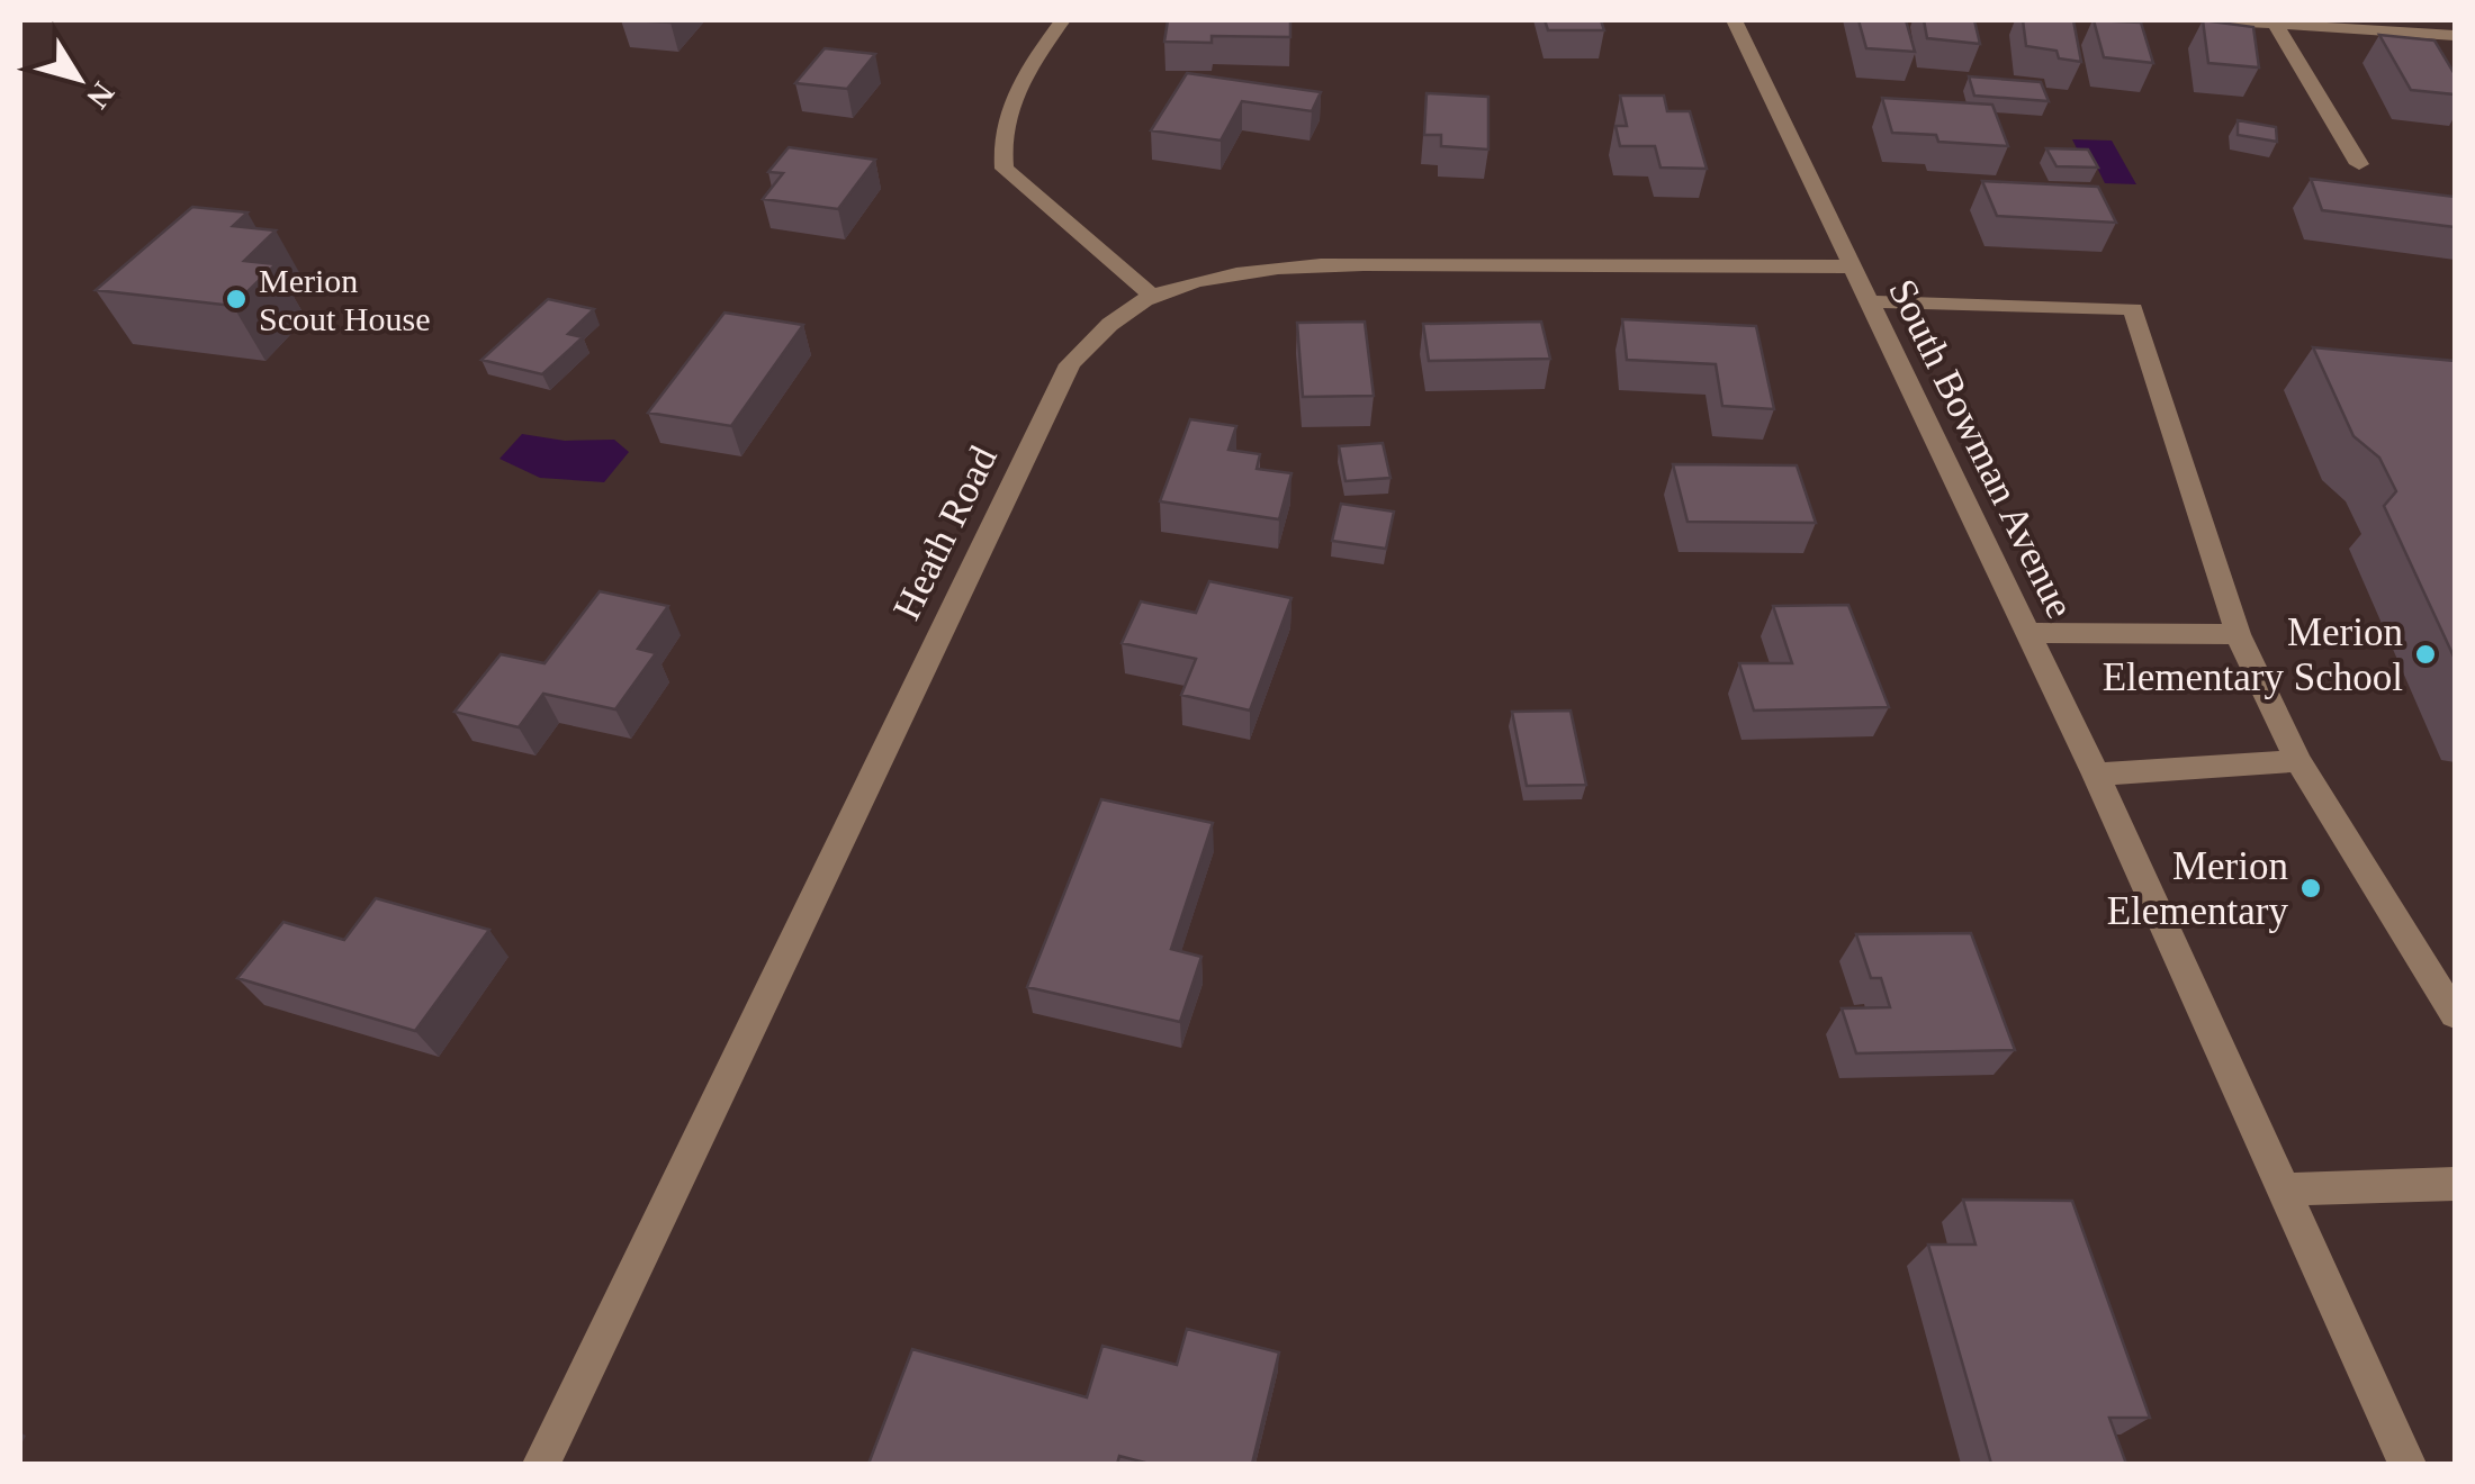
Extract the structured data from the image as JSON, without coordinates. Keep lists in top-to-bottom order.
{
  "streets": {
    "street": ["South Bowman Avenue", "Heath Road"]
  },
  "crossings": [
    ["South Bowman Avenue", "Heath Road"]
  ],
  "places": ["Merion Scout House", "Merion Elementary School", "Merion Elementary"],
  "north": "bottom right"
}
